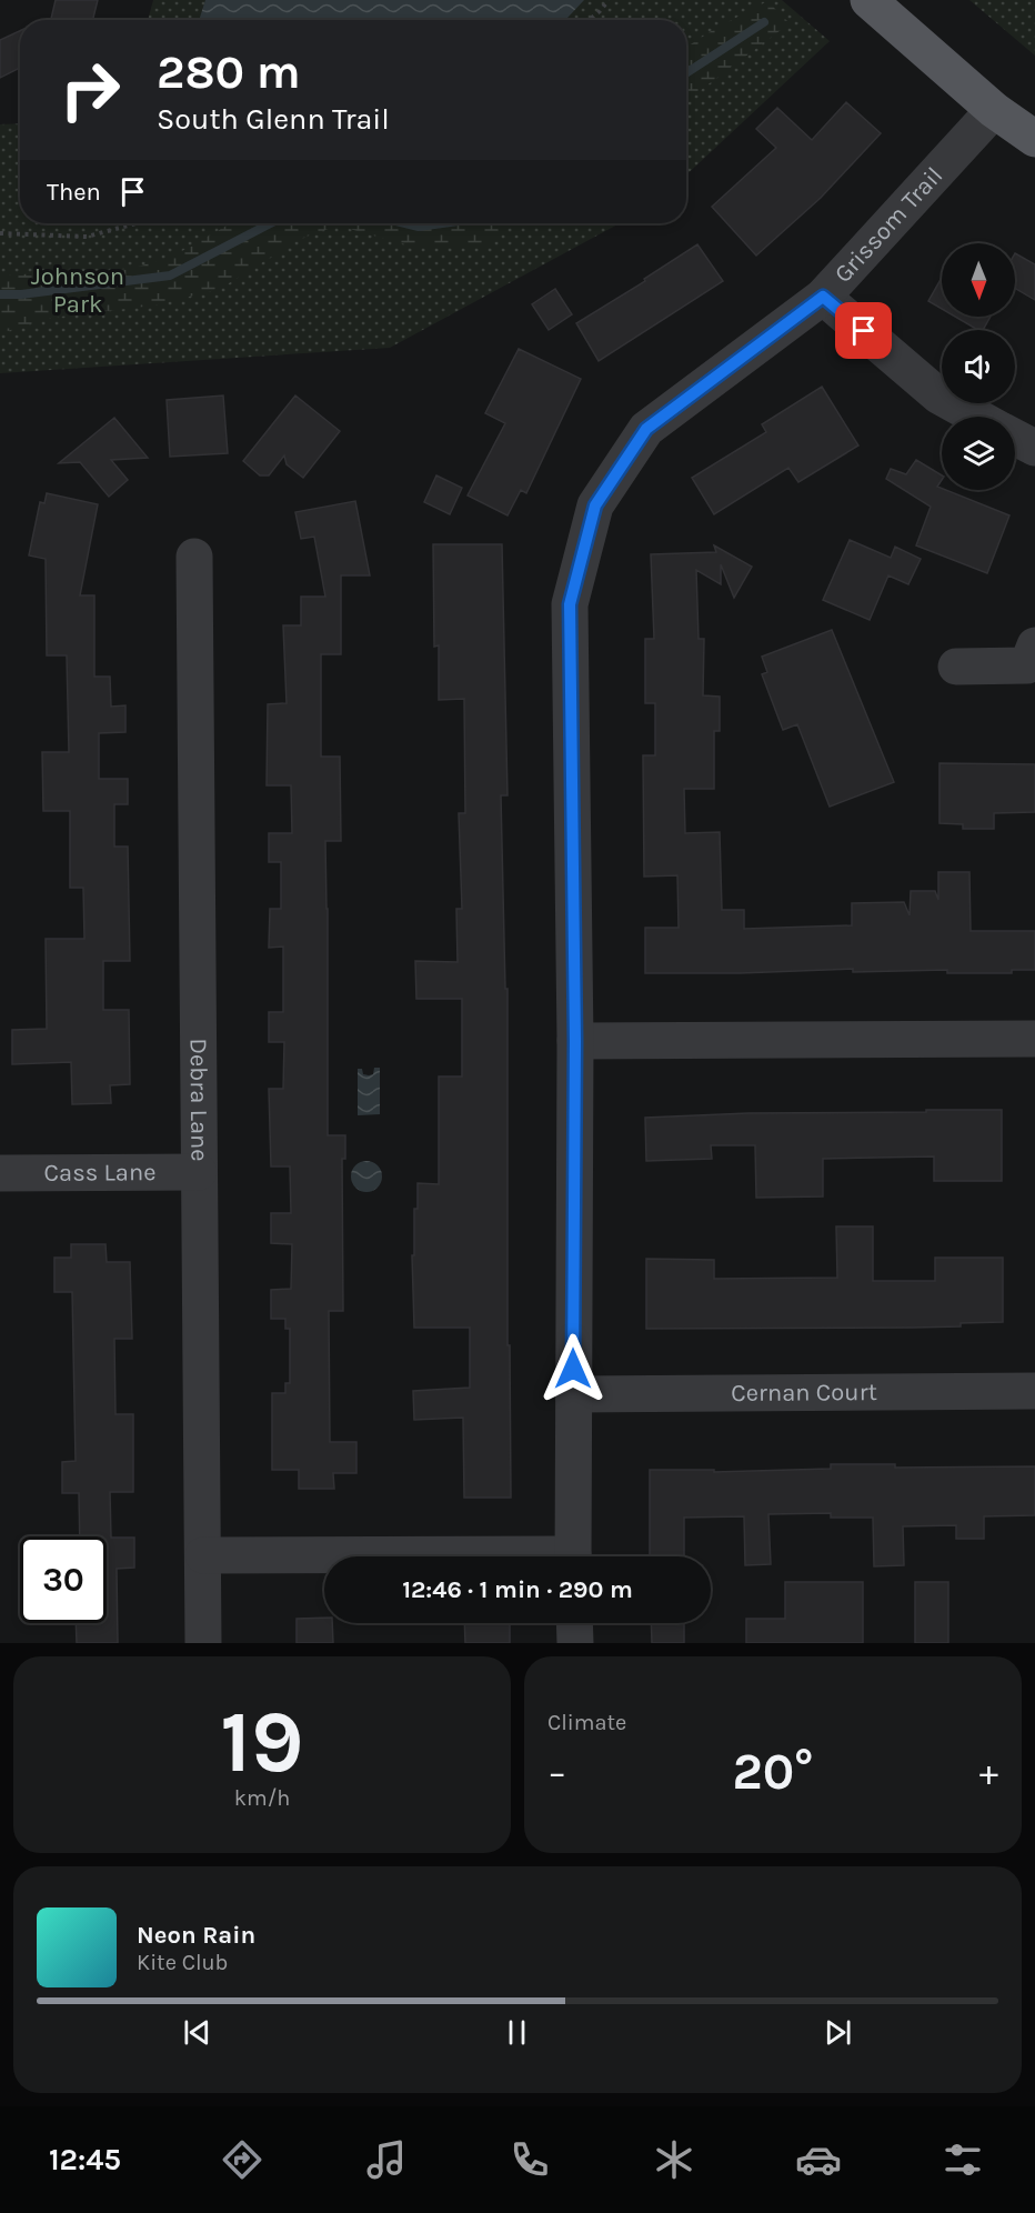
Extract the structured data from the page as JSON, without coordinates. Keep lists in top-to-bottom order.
{
  "streets": {
    "street": [
      "Grissom Trail",
      "Debra Lane",
      "Cass Lane",
      "Cernan Court"
    ]
  },
  "crossings": [
    ["Grissom Trail", "Cernan Court"],
    ["Debra Lane", "Cass Lane"]
  ],
  "parks": ["Johnson Park"],
  "north": "bottom",
  "page": {
    "turn": ["280 m", "South Glenn Trail"],
    "then": "Then",
    "limit": "30",
    "trip": "12:46 · 1 min · 290 m",
    "tile": [
      ["19", "km/h"],
      "Climate"
    ],
    "heat": ["−", "20°", "+"],
    "song": ["Neon Rain", "Kite Club"],
    "tabs": "12:45"
  }
}
